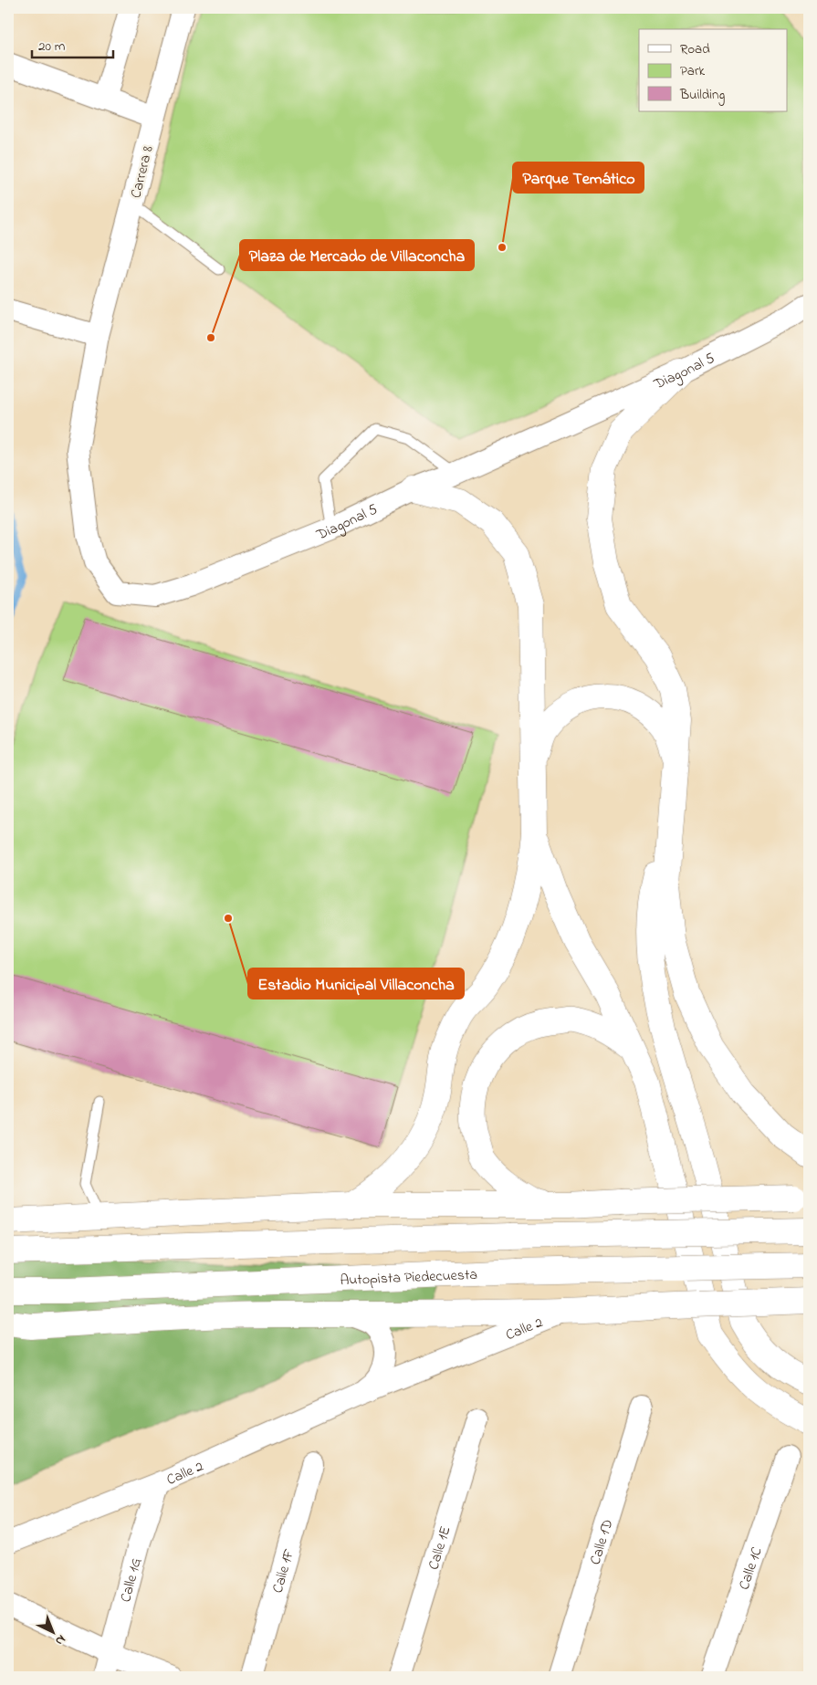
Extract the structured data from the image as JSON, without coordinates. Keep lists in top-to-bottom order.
{
  "streets": {
    "highway": ["Autopista Piedecuesta"],
    "street": [
      "Carrera 8",
      "Diagonal 5",
      "Calle 2",
      "Calle 1D",
      "Calle 1E",
      "Calle 1C",
      "Calle 1F",
      "Calle 1G"
    ]
  },
  "crossings": [
    ["Carrera 8", "Diagonal 5"],
    ["Calle 2", "Calle 1G"]
  ],
  "places": ["Parque Temático", "Plaza de Mercado de Villaconcha", "Estadio Municipal Villaconcha"],
  "legend": ["Road", "Park", "Building"],
  "scale_bar": "20 m",
  "north": "bottom right"
}
